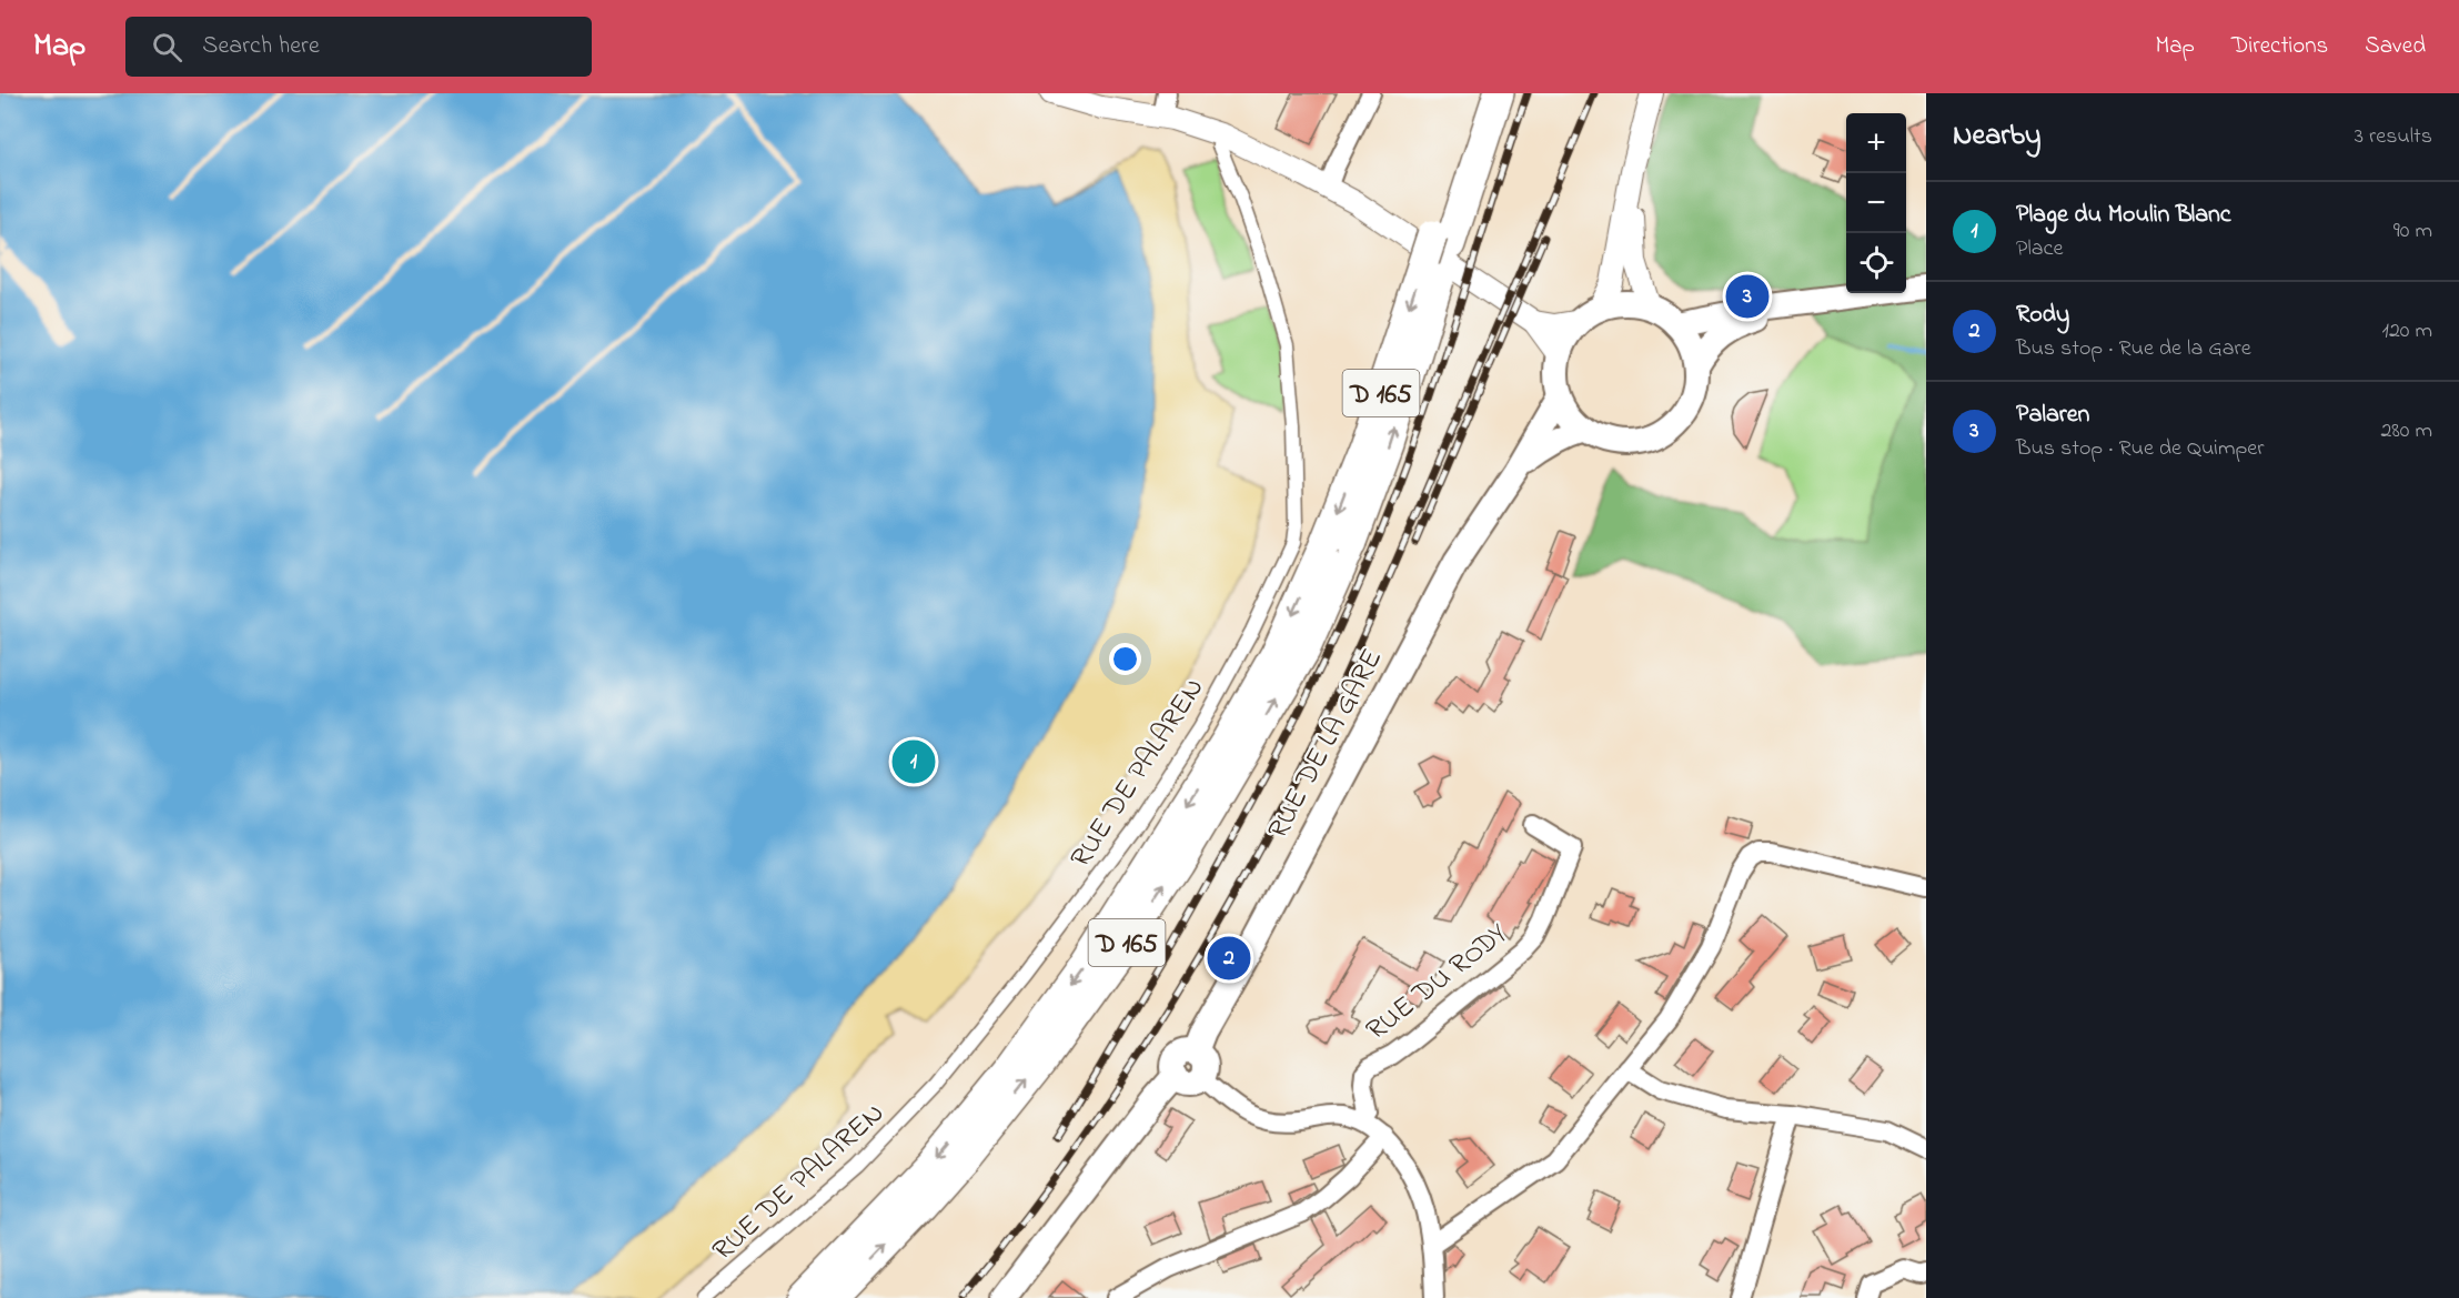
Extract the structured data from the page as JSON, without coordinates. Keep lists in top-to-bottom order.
{
  "streets": {
    "highway": ["D 165"],
    "main road": ["RUE DE LA GARE"],
    "street": ["RUE DE PALAREN", "RUE DU RODY"]
  },
  "page": {
    "header": "Map",
    "search": "Search here",
    "nav": ["Map", "Directions", "Saved"],
    "heading": ["Nearby", "3 results"],
    "map_buttons": ["+", "−"],
    "list": [
      {
        "mark": "1",
        "name": "Plage du Moulin Blanc",
        "note": "Place",
        "value": "90 m"
      },
      {
        "mark": "2",
        "name": "Rody",
        "note": "Bus stop · Rue de la Gare",
        "value": "120 m"
      },
      {
        "mark": "3",
        "name": "Palaren",
        "note": "Bus stop · Rue de Quimper",
        "value": "280 m"
      }
    ],
    "pins": ["3", "1", "2"]
  }
}
